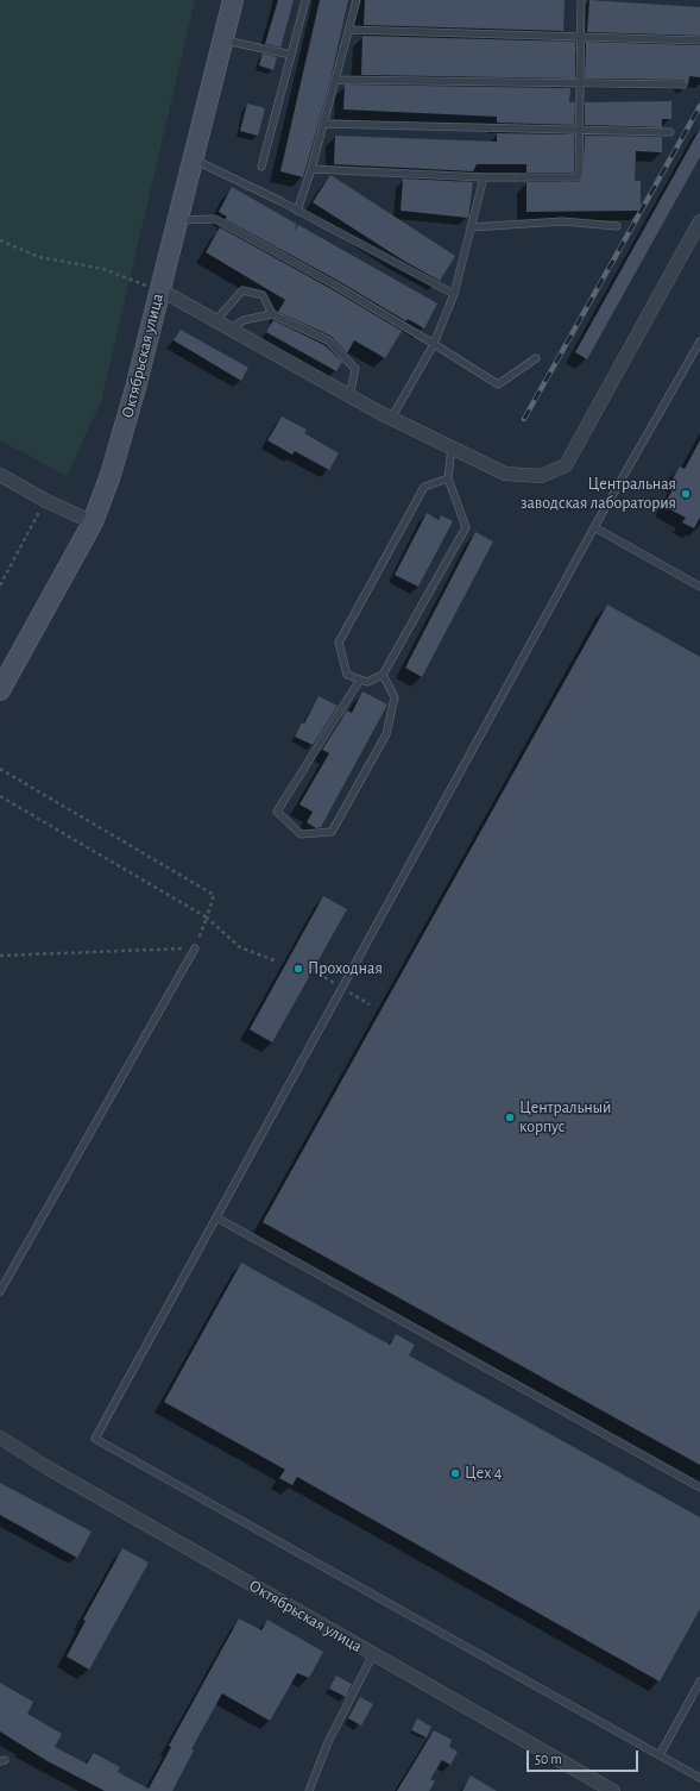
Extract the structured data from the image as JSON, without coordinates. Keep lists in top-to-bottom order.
{
  "streets": {
    "main road": ["Октябрьская улица"]
  },
  "places": [
    "Центральная заводская лаборатория",
    "Проходная",
    "Центральный корпус",
    "Цех 4"
  ],
  "scale_bar": "50 m"
}
